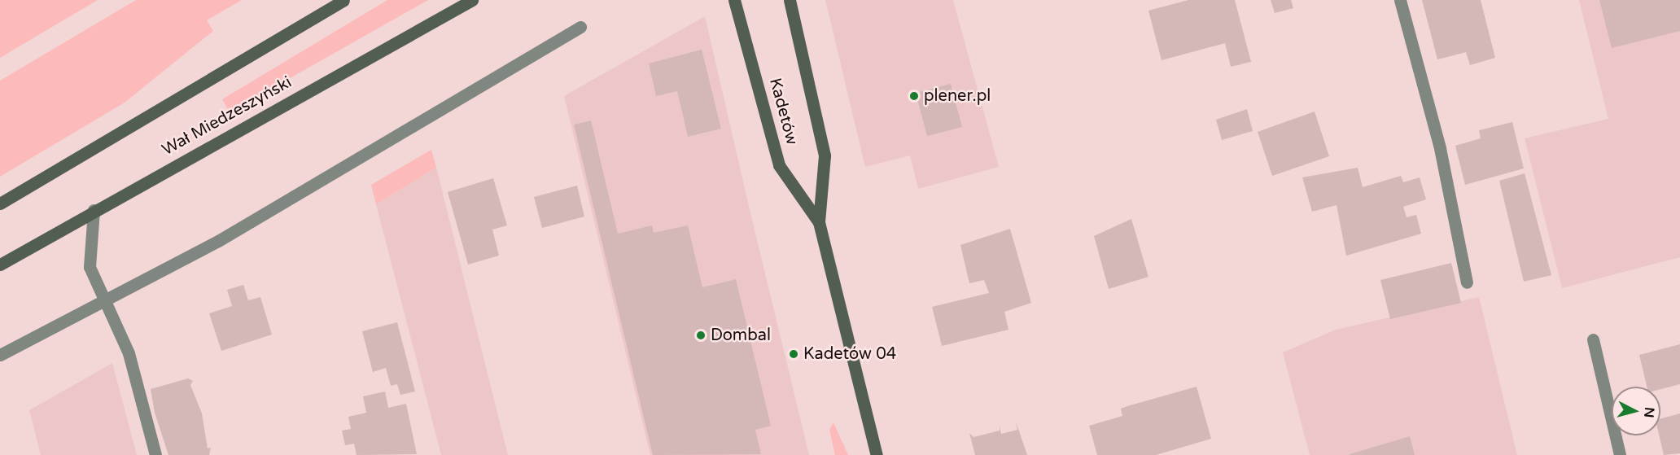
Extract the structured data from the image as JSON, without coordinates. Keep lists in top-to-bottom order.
{
  "streets": {
    "main road": ["Kadetów", "Wał Miedzeszyński"]
  },
  "places": ["plener.pl", "Dombal", "Kadetów 04"],
  "north": "right"
}
